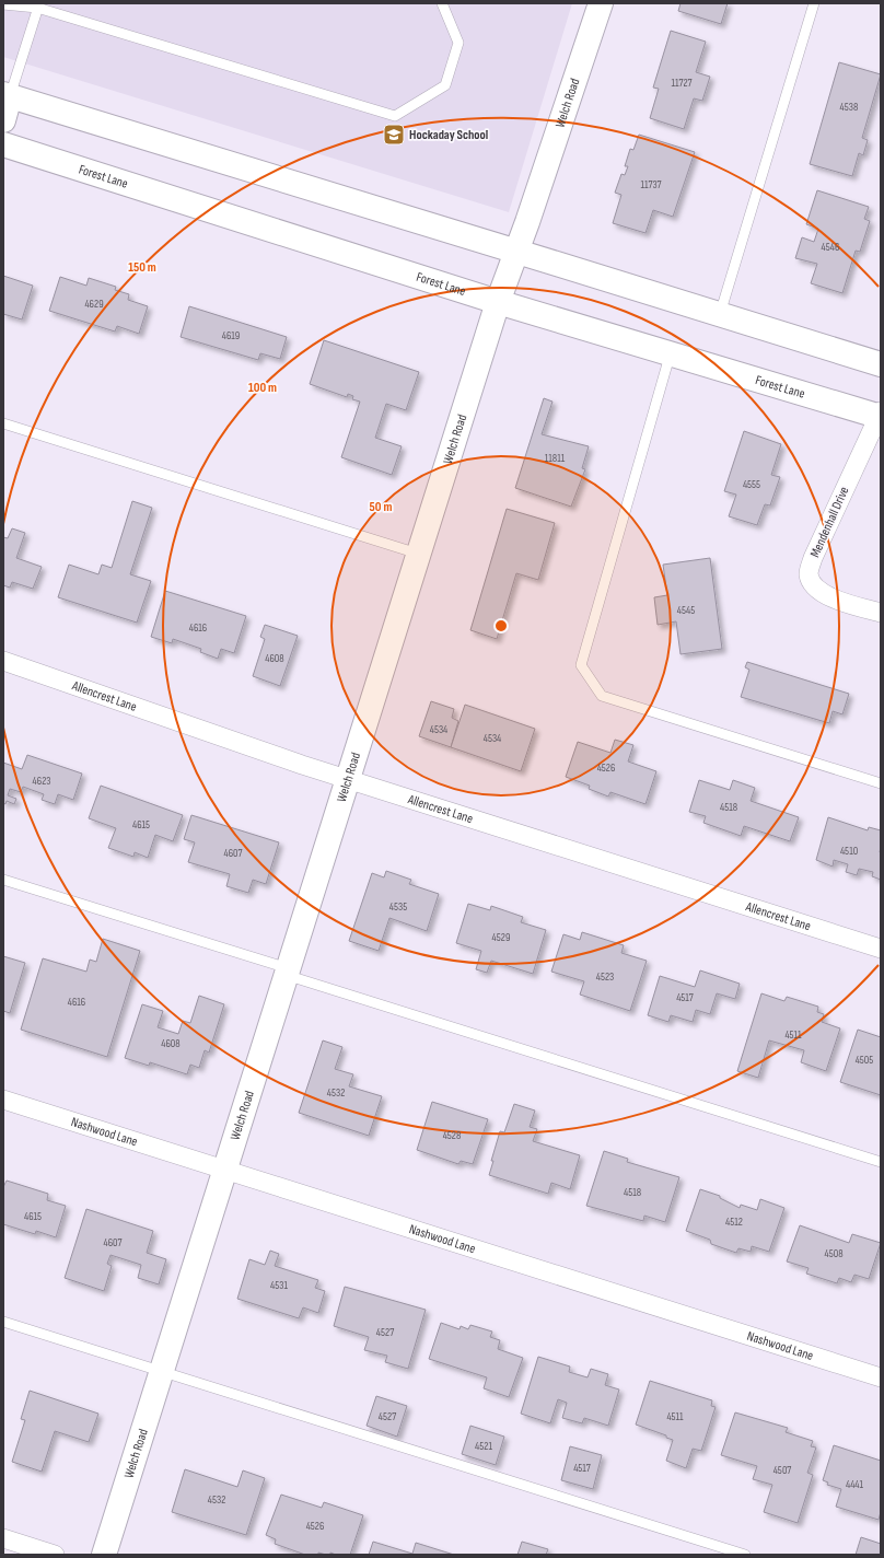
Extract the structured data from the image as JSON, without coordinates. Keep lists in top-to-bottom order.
{
  "streets": {
    "main road": ["Welch Road", "Forest Lane"],
    "street": ["Mendenhall Drive", "Allencrest Lane", "Nashwood Lane"]
  },
  "crossings": [
    ["Welch Road", "Forest Lane"],
    ["Welch Road", "Allencrest Lane"],
    ["Welch Road", "Nashwood Lane"],
    ["Forest Lane", "Mendenhall Drive"]
  ],
  "places": {
    "school or university": ["Hockaday School"]
  },
  "house_numbers": [
    "11727",
    "4538",
    "11737",
    "4546",
    "4629",
    "4619",
    "11811",
    "4555",
    "4545",
    "4616",
    "4608",
    "4534",
    "4534",
    "4526",
    "4623",
    "4518",
    "4615",
    "4510",
    "4607",
    "4535",
    "4529",
    "4523",
    "4517",
    "4616",
    "4511",
    "4608",
    "4505",
    "4532",
    "4528",
    "4518",
    "4615",
    "4512",
    "4607",
    "4508",
    "4531",
    "4527",
    "4527",
    "4511",
    "4521",
    "4517",
    "4507",
    "4441",
    "4532",
    "4526"
  ],
  "rings": ["150 m", "100 m", "50 m"]
}
